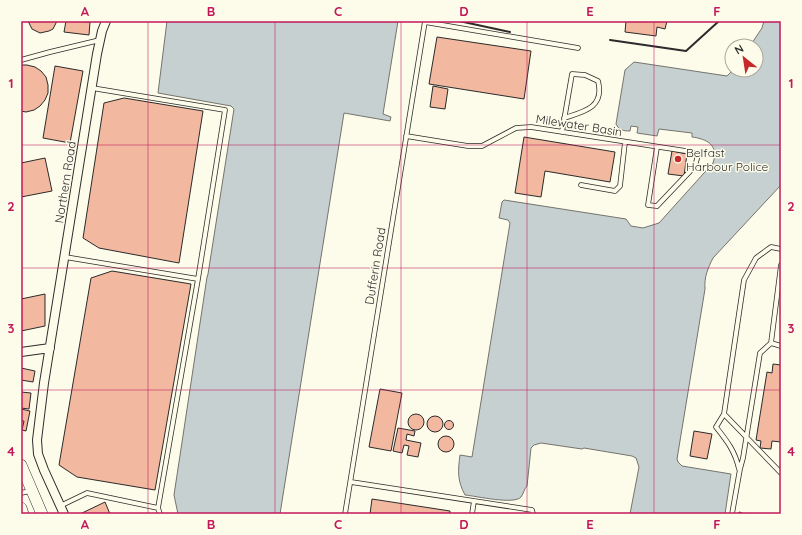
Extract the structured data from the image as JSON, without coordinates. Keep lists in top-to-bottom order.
{
  "streets": {
    "street": ["Northern Road"],
    "lane": ["Milewater Basin", "Dufferin Road"]
  },
  "crossings": [
    ["Milewater Basin", "Dufferin Road"]
  ],
  "places": ["Belfast Harbour Police"],
  "north": "top left",
  "grid": {
    "columns": [
      "A",
      "B",
      "C",
      "D",
      "E",
      "F"
    ],
    "rows": [
      "1",
      "2",
      "3",
      "4"
    ]
  }
}
